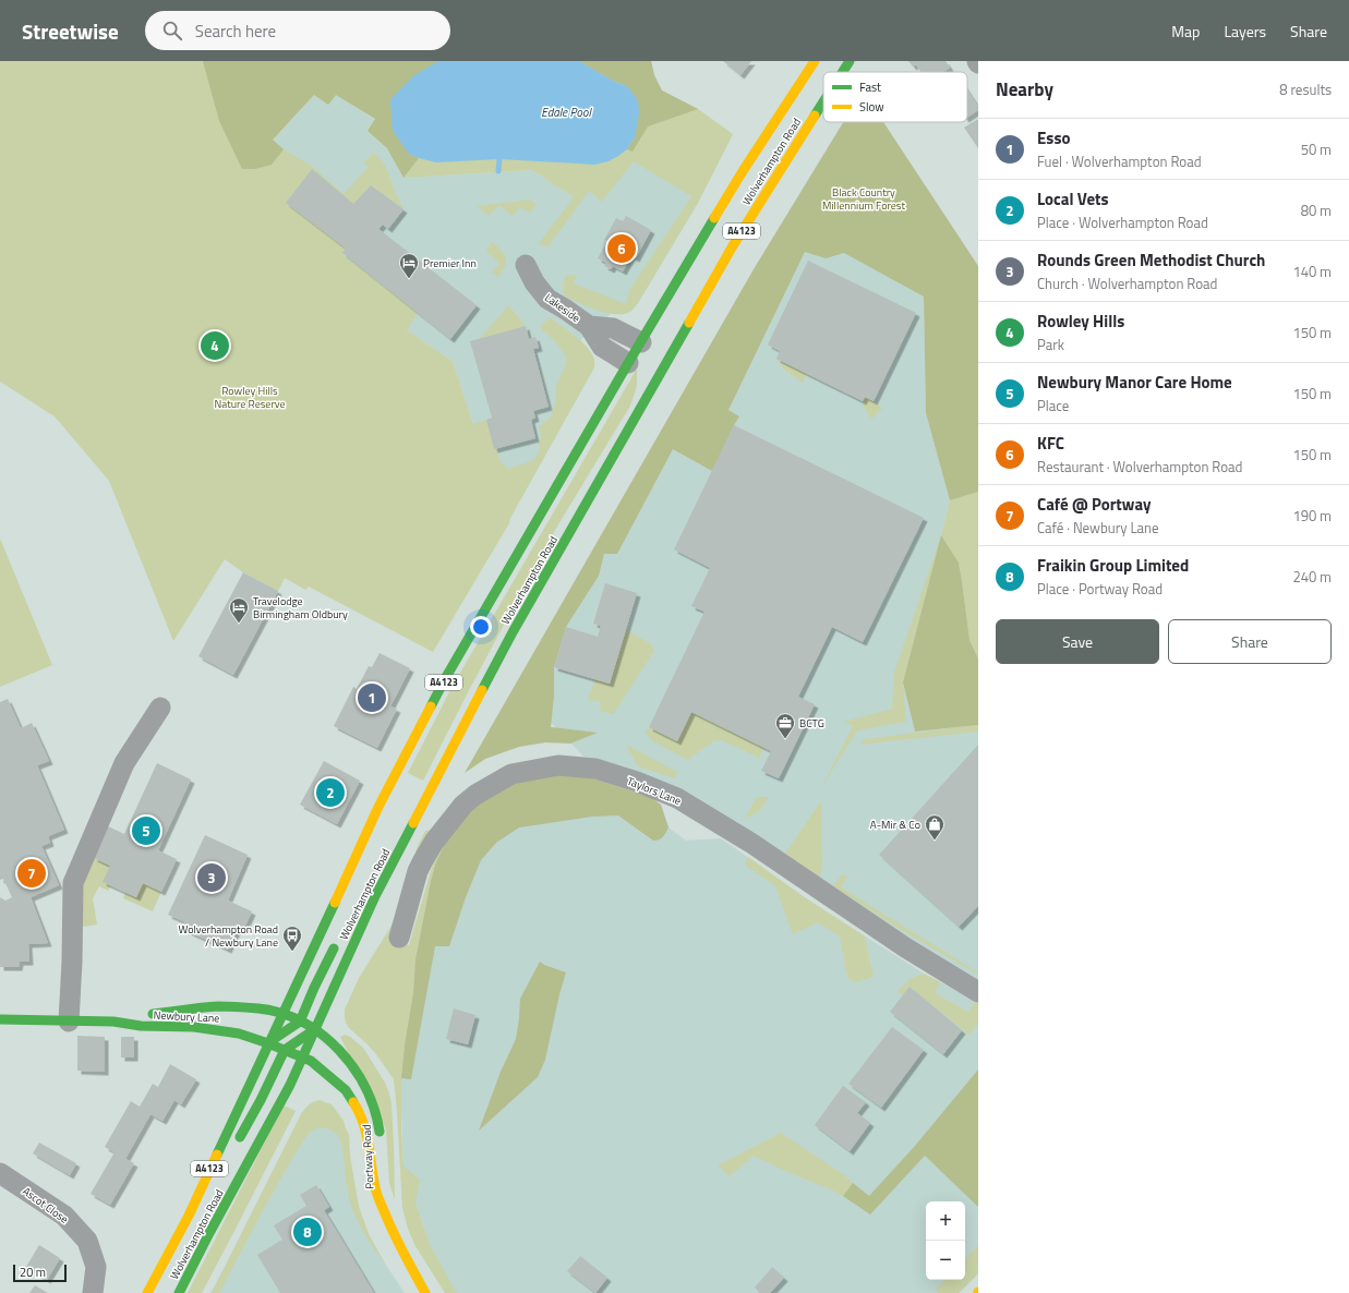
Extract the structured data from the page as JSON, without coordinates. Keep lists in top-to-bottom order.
{
  "streets": {
    "main road": [
      "Wolverhampton Road",
      "A4123",
      "Newbury Lane",
      "Portway Road"
    ],
    "street": ["Lakeside", "Taylors Lane", "Ascot Close"]
  },
  "crossings": [
    ["Wolverhampton Road", "Lakeside"],
    ["Wolverhampton Road", "Newbury Lane"],
    ["Wolverhampton Road", "Portway Road"],
    ["Newbury Lane", "Portway Road"]
  ],
  "water": ["Edale Pool"],
  "parks": ["Black Country Millennium Forest", "Rowley Hills Nature Reserve"],
  "places": {
    "hotel": ["Premier Inn", "Travelodge Birmingham Oldbury"],
    "office": ["BCTG"],
    "shop": ["A-Mir & Co"],
    "bus stop": ["Wolverhampton Road / Newbury Lane"]
  },
  "legend": ["Fast", "Slow"],
  "scale_bar": "20 m",
  "page": {
    "header": "Streetwise",
    "search": "Search here",
    "nav": ["Map", "Layers", "Share"],
    "heading": ["Nearby", "8 results"],
    "list": [
      {
        "mark": "1",
        "name": "Esso",
        "note": "Fuel · Wolverhampton Road",
        "value": "50 m"
      },
      {
        "mark": "2",
        "name": "Local Vets",
        "note": "Place · Wolverhampton Road",
        "value": "80 m"
      },
      {
        "mark": "3",
        "name": "Rounds Green Methodist Church",
        "note": "Church · Wolverhampton Road",
        "value": "140 m"
      },
      {
        "mark": "4",
        "name": "Rowley Hills",
        "note": "Park",
        "value": "150 m"
      },
      {
        "mark": "5",
        "name": "Newbury Manor Care Home",
        "note": "Place",
        "value": "150 m"
      },
      {
        "mark": "6",
        "name": "KFC",
        "note": "Restaurant · Wolverhampton Road",
        "value": "150 m"
      },
      {
        "mark": "7",
        "name": "Café @ Portway",
        "note": "Café · Newbury Lane",
        "value": "190 m"
      },
      {
        "mark": "8",
        "name": "Fraikin Group Limited",
        "note": "Place · Portway Road",
        "value": "240 m"
      }
    ],
    "pins": [
      "6",
      "4",
      "1",
      "2",
      "5",
      "7",
      "3",
      "8"
    ],
    "buttons": ["Save", "Share"],
    "map_buttons": ["+", "−"],
    "scale": "20 m"
  }
}
